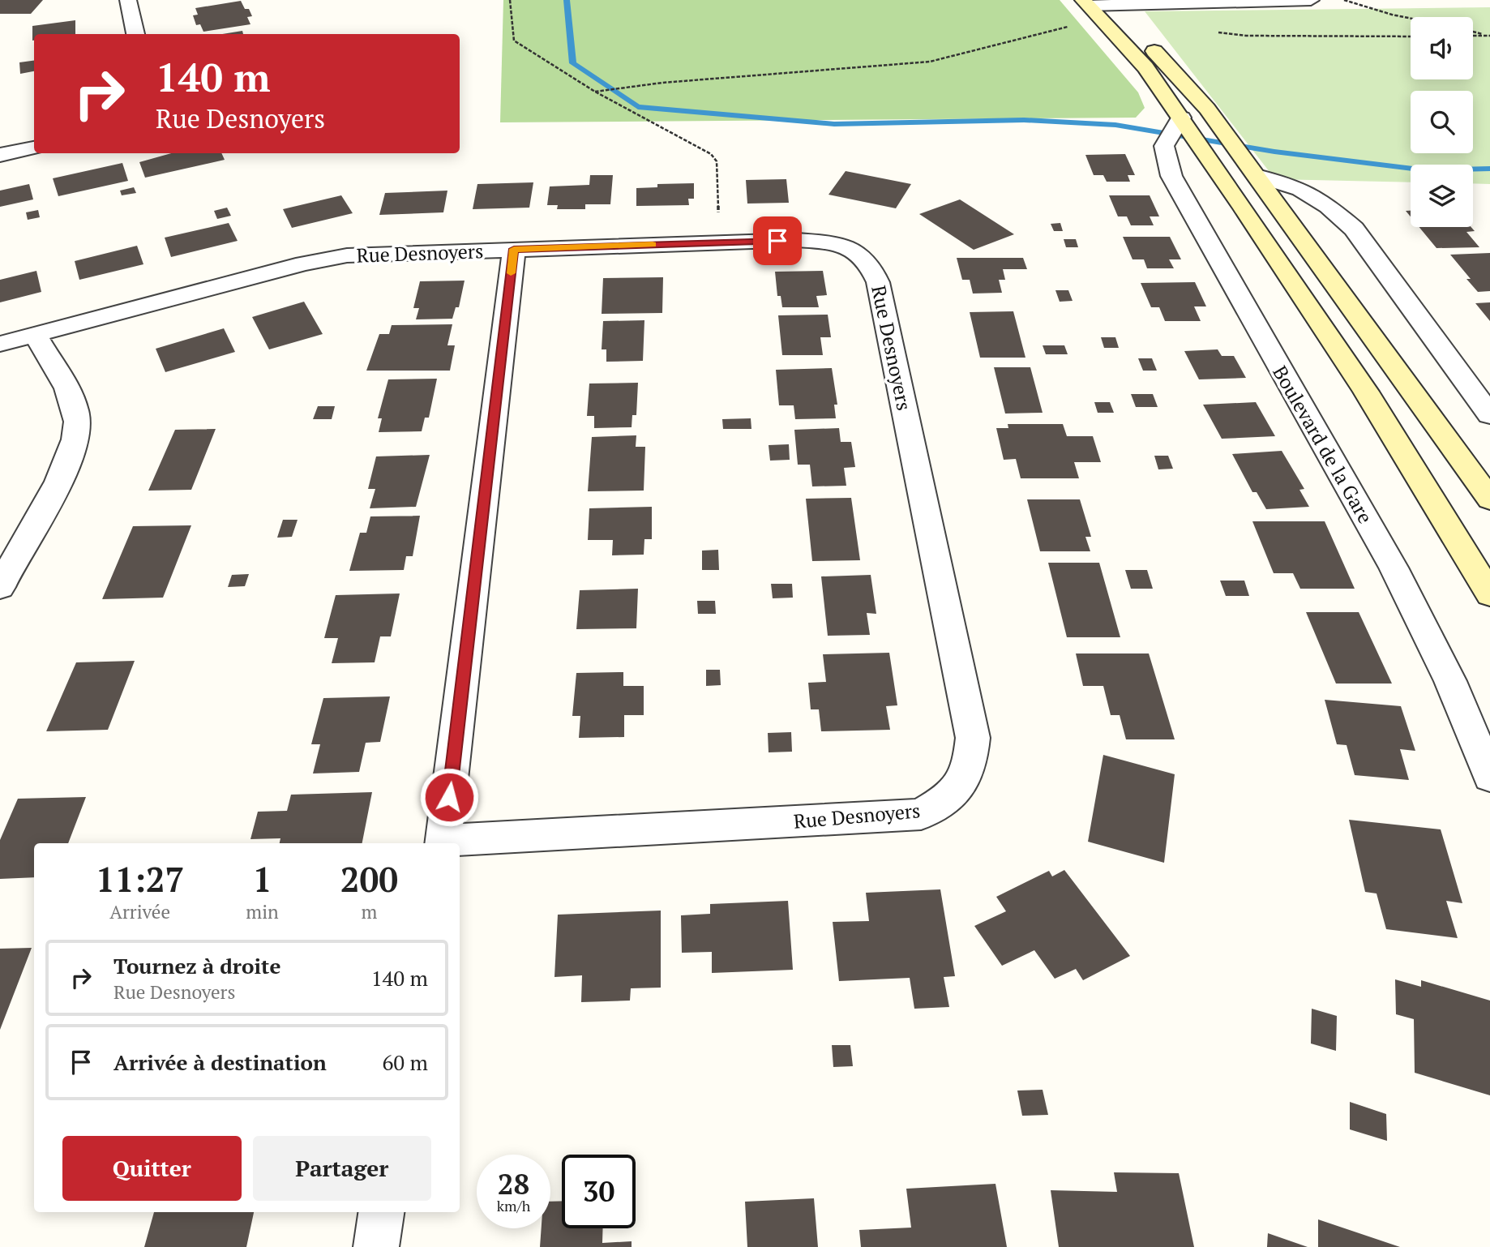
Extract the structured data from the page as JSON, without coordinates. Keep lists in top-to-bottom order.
{
  "streets": {
    "street": ["Rue Desnoyers", "Boulevard de la Gare"]
  },
  "page": {
    "turn": ["140 m", "Rue Desnoyers"],
    "eta": [
      "11:27",
      "Arrivée",
      "1",
      "min",
      "200",
      "m"
    ],
    "list": [
      {
        "name": "Tournez à droite",
        "note": "Rue Desnoyers",
        "value": "140 m"
      },
      {
        "name": "Arrivée à destination",
        "value": "60 m"
      }
    ],
    "buttons": ["Quitter", "Partager"],
    "speed": "28 km/h",
    "limit": "30"
  }
}
